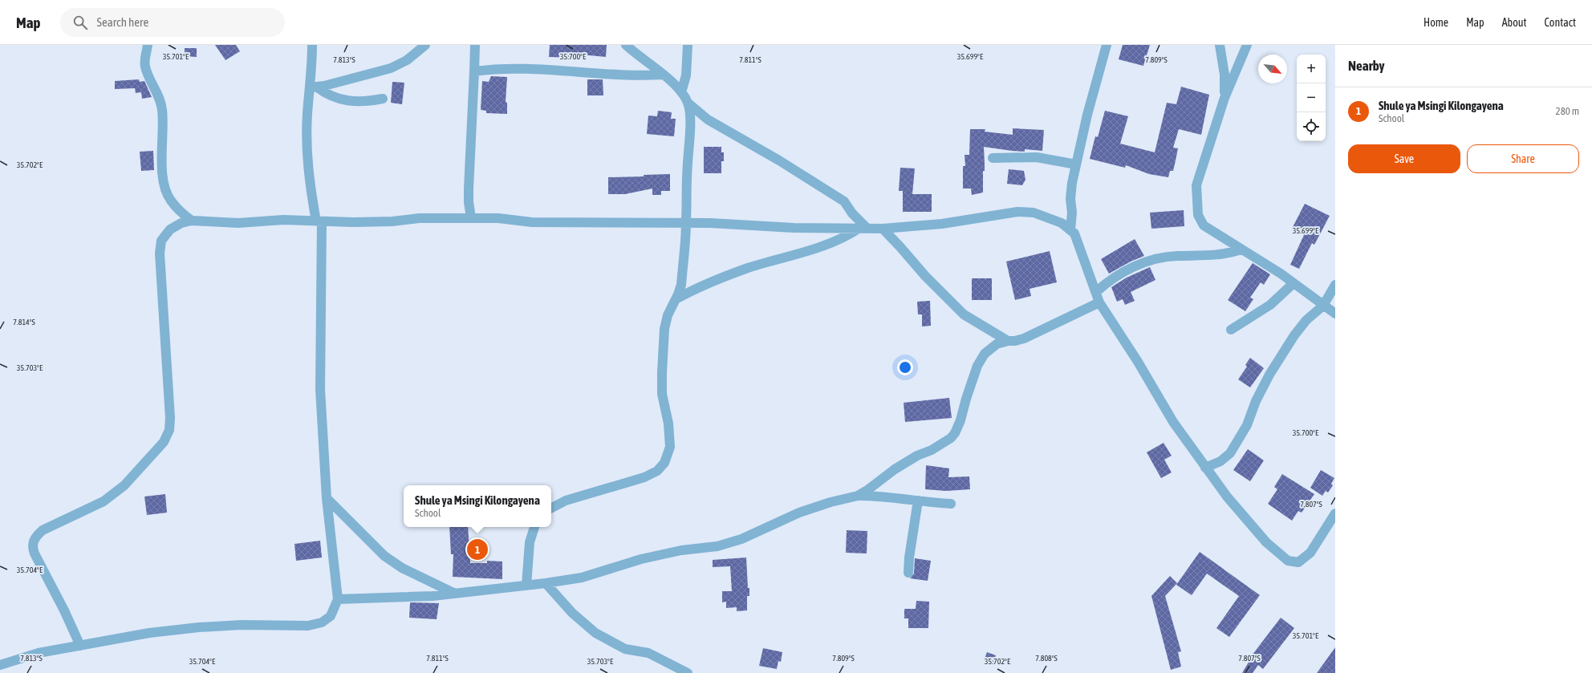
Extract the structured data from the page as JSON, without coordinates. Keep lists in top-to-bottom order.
{
  "north": "bottom right",
  "page": {
    "header": "Map",
    "search": "Search here",
    "nav": [
      "Home",
      "Map",
      "About",
      "Contact"
    ],
    "heading": "Nearby",
    "map_buttons": ["+", "−"],
    "list": [
      {
        "mark": "1",
        "name": "Shule ya Msingi Kilongayena",
        "note": "School",
        "value": "280 m"
      }
    ],
    "buttons": ["Save", "Share"],
    "popup": ["Shule ya Msingi Kilongayena", "School"],
    "pins": "1"
  },
  "coordinates": [
    "35.701°E",
    "35.700°E",
    "35.699°E",
    "7.813°S",
    "7.811°S",
    "7.809°S",
    "35.702°E",
    "7.814°S",
    "35.703°E",
    "7.807°S",
    "35.704°E",
    "7.808°S"
  ]
}
